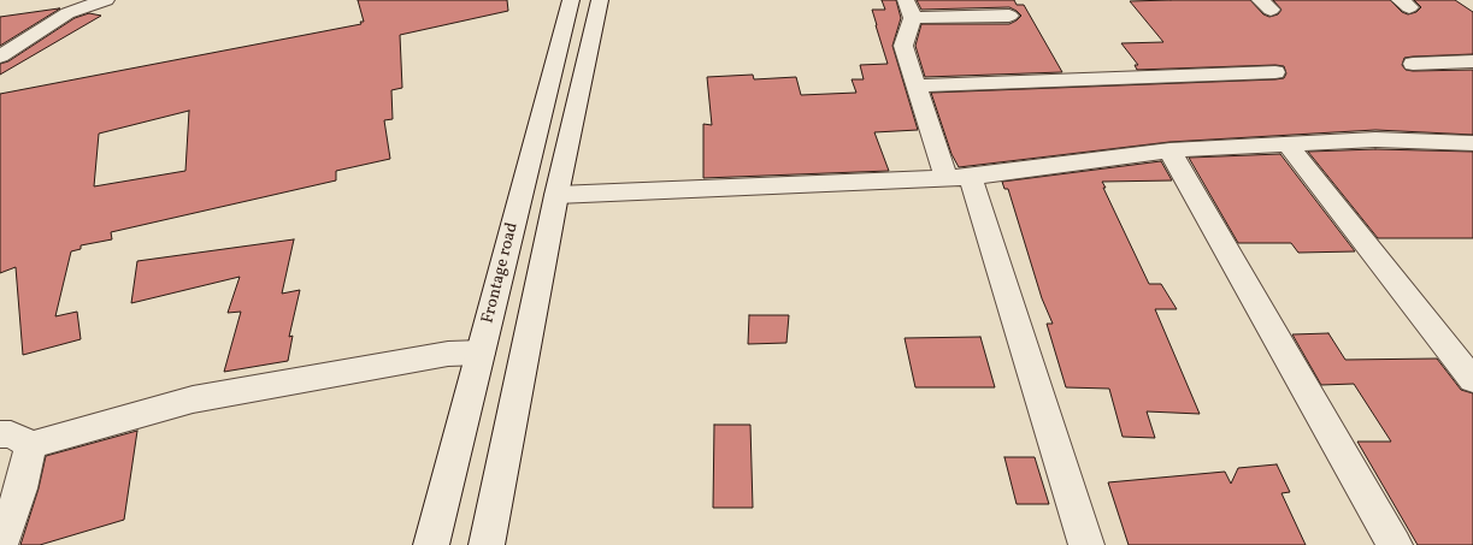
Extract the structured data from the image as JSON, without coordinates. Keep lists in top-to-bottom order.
{
  "streets": {
    "street": ["Frontage road"]
  }
}
